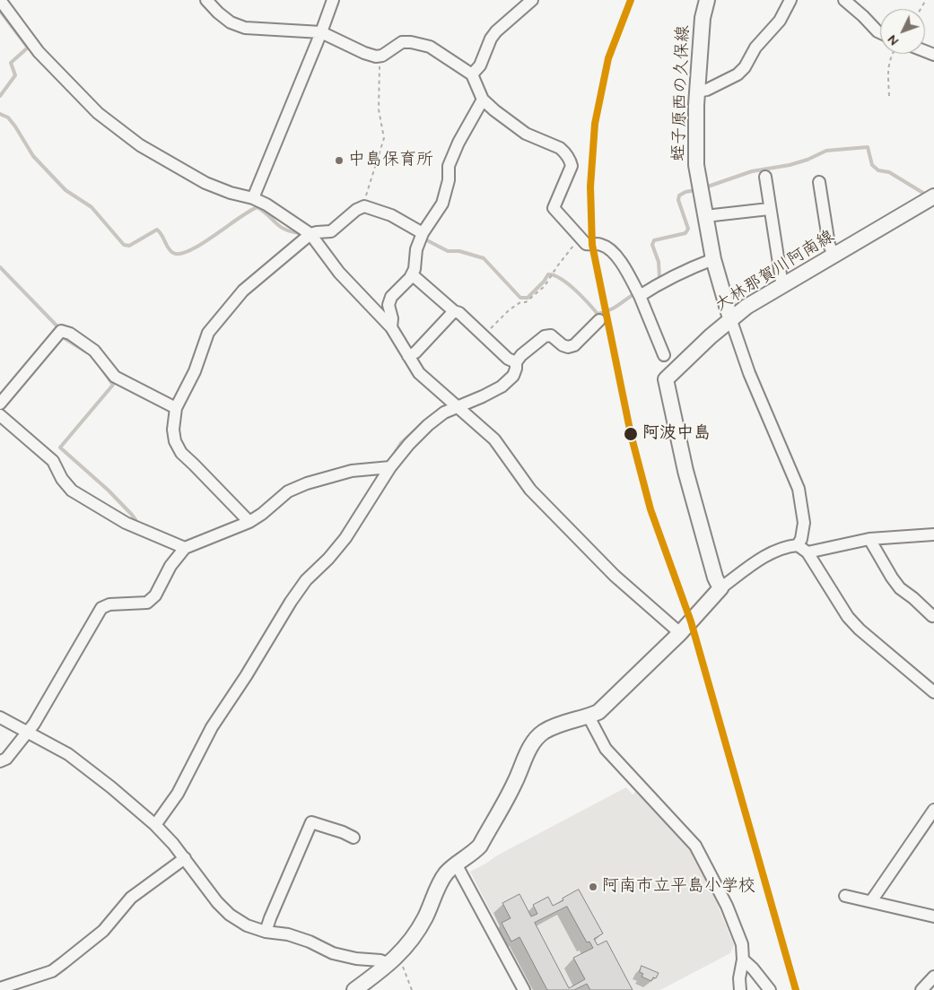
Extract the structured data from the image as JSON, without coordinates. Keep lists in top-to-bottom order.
{
  "streets": {
    "main road": ["蛭子原西の久保線", "大林那賀川阿南線"]
  },
  "crossings": [
    ["蛭子原西の久保線", "大林那賀川阿南線"]
  ],
  "places": ["中島保育所", "阿波中島", "阿南市立平島小学校"],
  "north": "bottom left"
}
